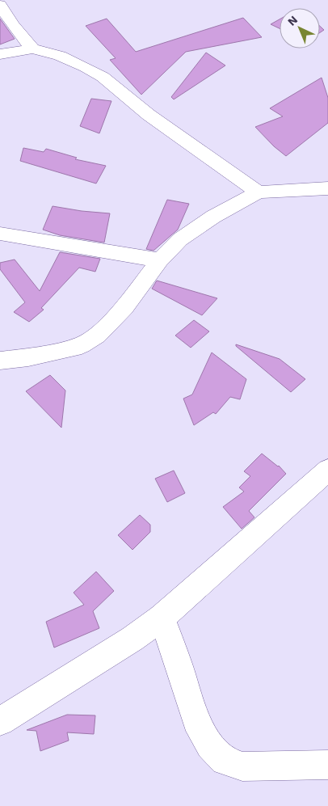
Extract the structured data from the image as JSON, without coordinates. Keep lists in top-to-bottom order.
{
  "north": "top left"
}
